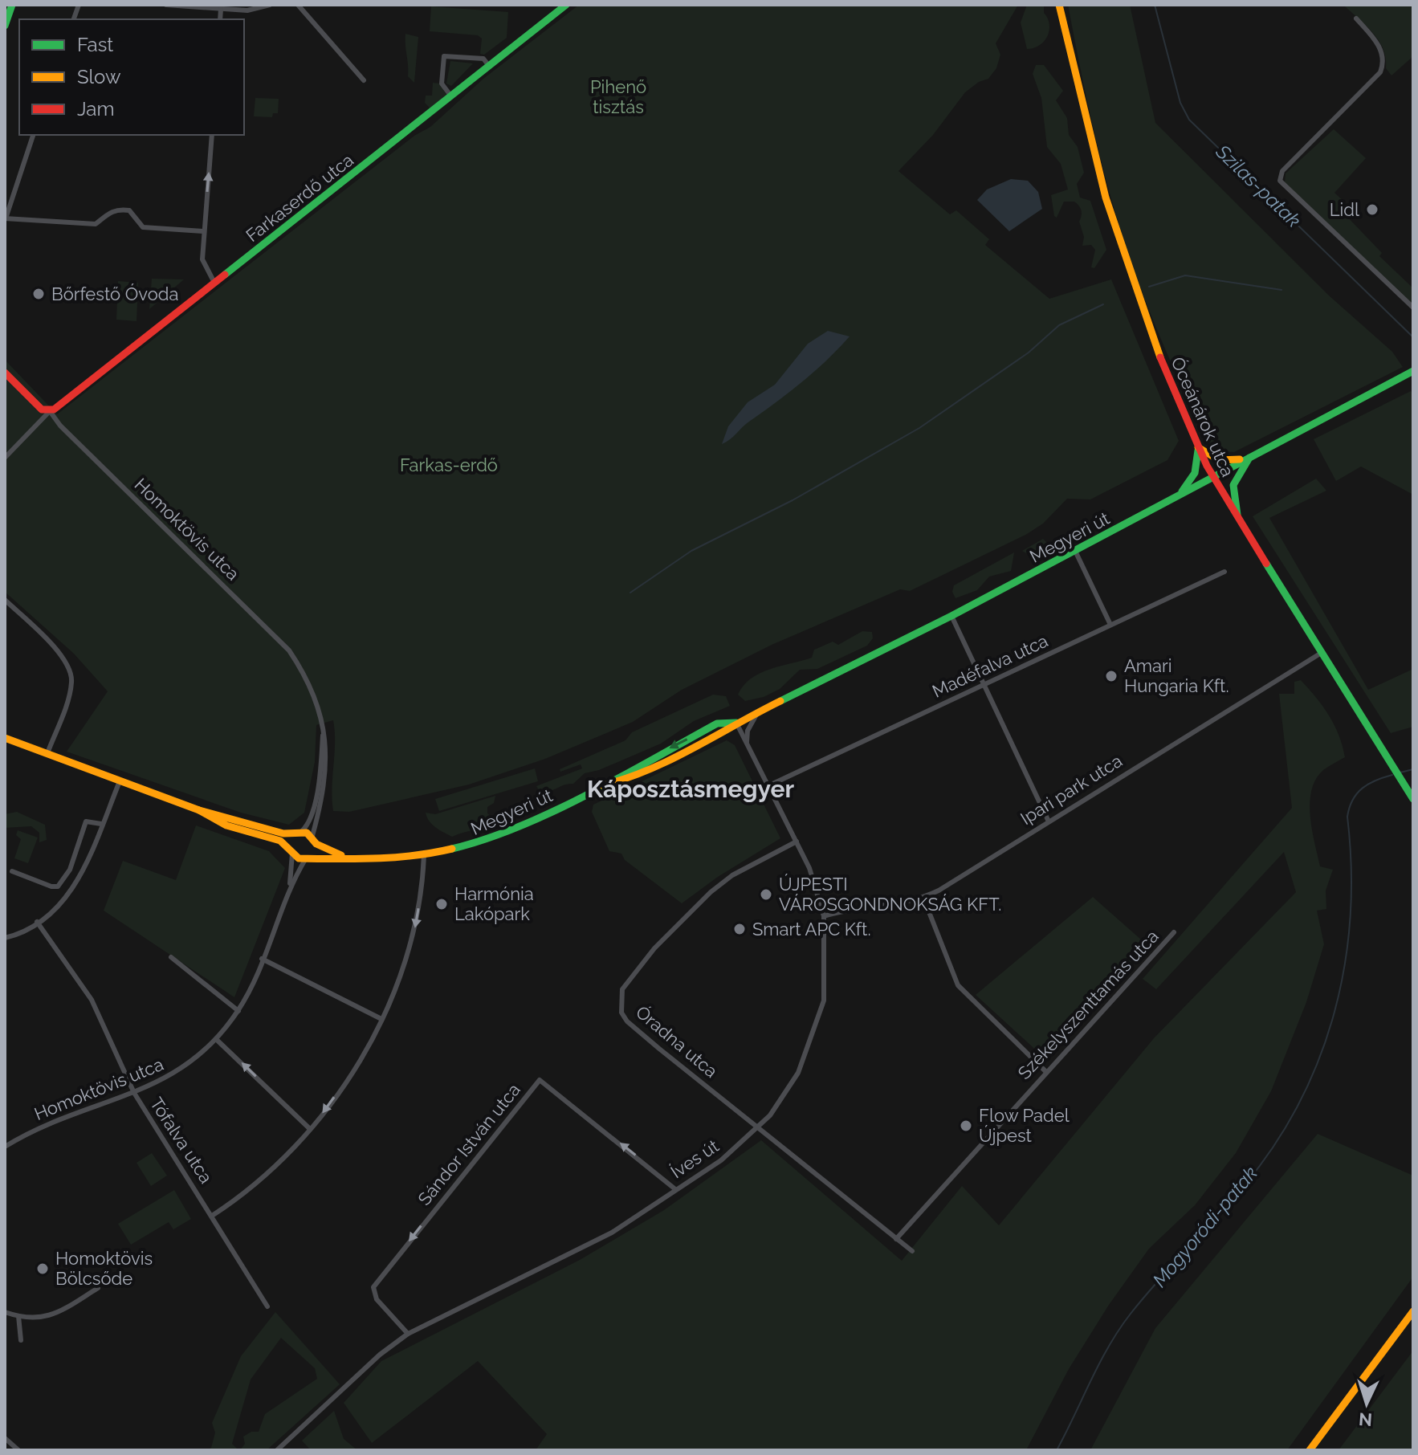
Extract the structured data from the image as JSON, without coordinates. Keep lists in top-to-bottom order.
{
  "streets": {
    "main road": [
      "Farkaserdő utca",
      "Óceánárok utca",
      "Homoktövis utca",
      "Megyeri út"
    ],
    "street": [
      "Madéfalva utca",
      "Ipari park utca",
      "Székelyszenttamás utca",
      "Óradna utca",
      "Tófalva utca",
      "Sándor István utca",
      "Íves út"
    ]
  },
  "crossings": [
    ["Farkaserdő utca", "Homoktövis utca"],
    ["Óceánárok utca", "Megyeri út"],
    ["Óceánárok utca", "Ipari park utca"],
    ["Homoktövis utca", "Megyeri út"],
    ["Homoktövis utca", "Tófalva utca"],
    ["Megyeri út", "Íves út"],
    ["Madéfalva utca", "Íves út"],
    ["Ipari park utca", "Íves út"],
    ["Székelyszenttamás utca", "Óradna utca"],
    ["Óradna utca", "Íves út"],
    ["Sándor István utca", "Íves út"]
  ],
  "districts": ["Káposztásmegyer"],
  "water": ["Szilas-patak", "Mogyoródi-patak"],
  "parks": ["Pihenő tisztás", "Farkas-erdő"],
  "places": [
    "Lidl",
    "Bőrfestő Óvoda",
    "Amari Hungaria Kft.",
    "ÚJPESTI VÁROSGONDNOKSÁG KFT.",
    "Harmónia Lakópark",
    "Smart APC Kft.",
    "Flow Padel Újpest",
    "Homoktövis Bölcsőde"
  ],
  "legend": ["Fast", "Slow", "Jam"],
  "north": "bottom"
}
